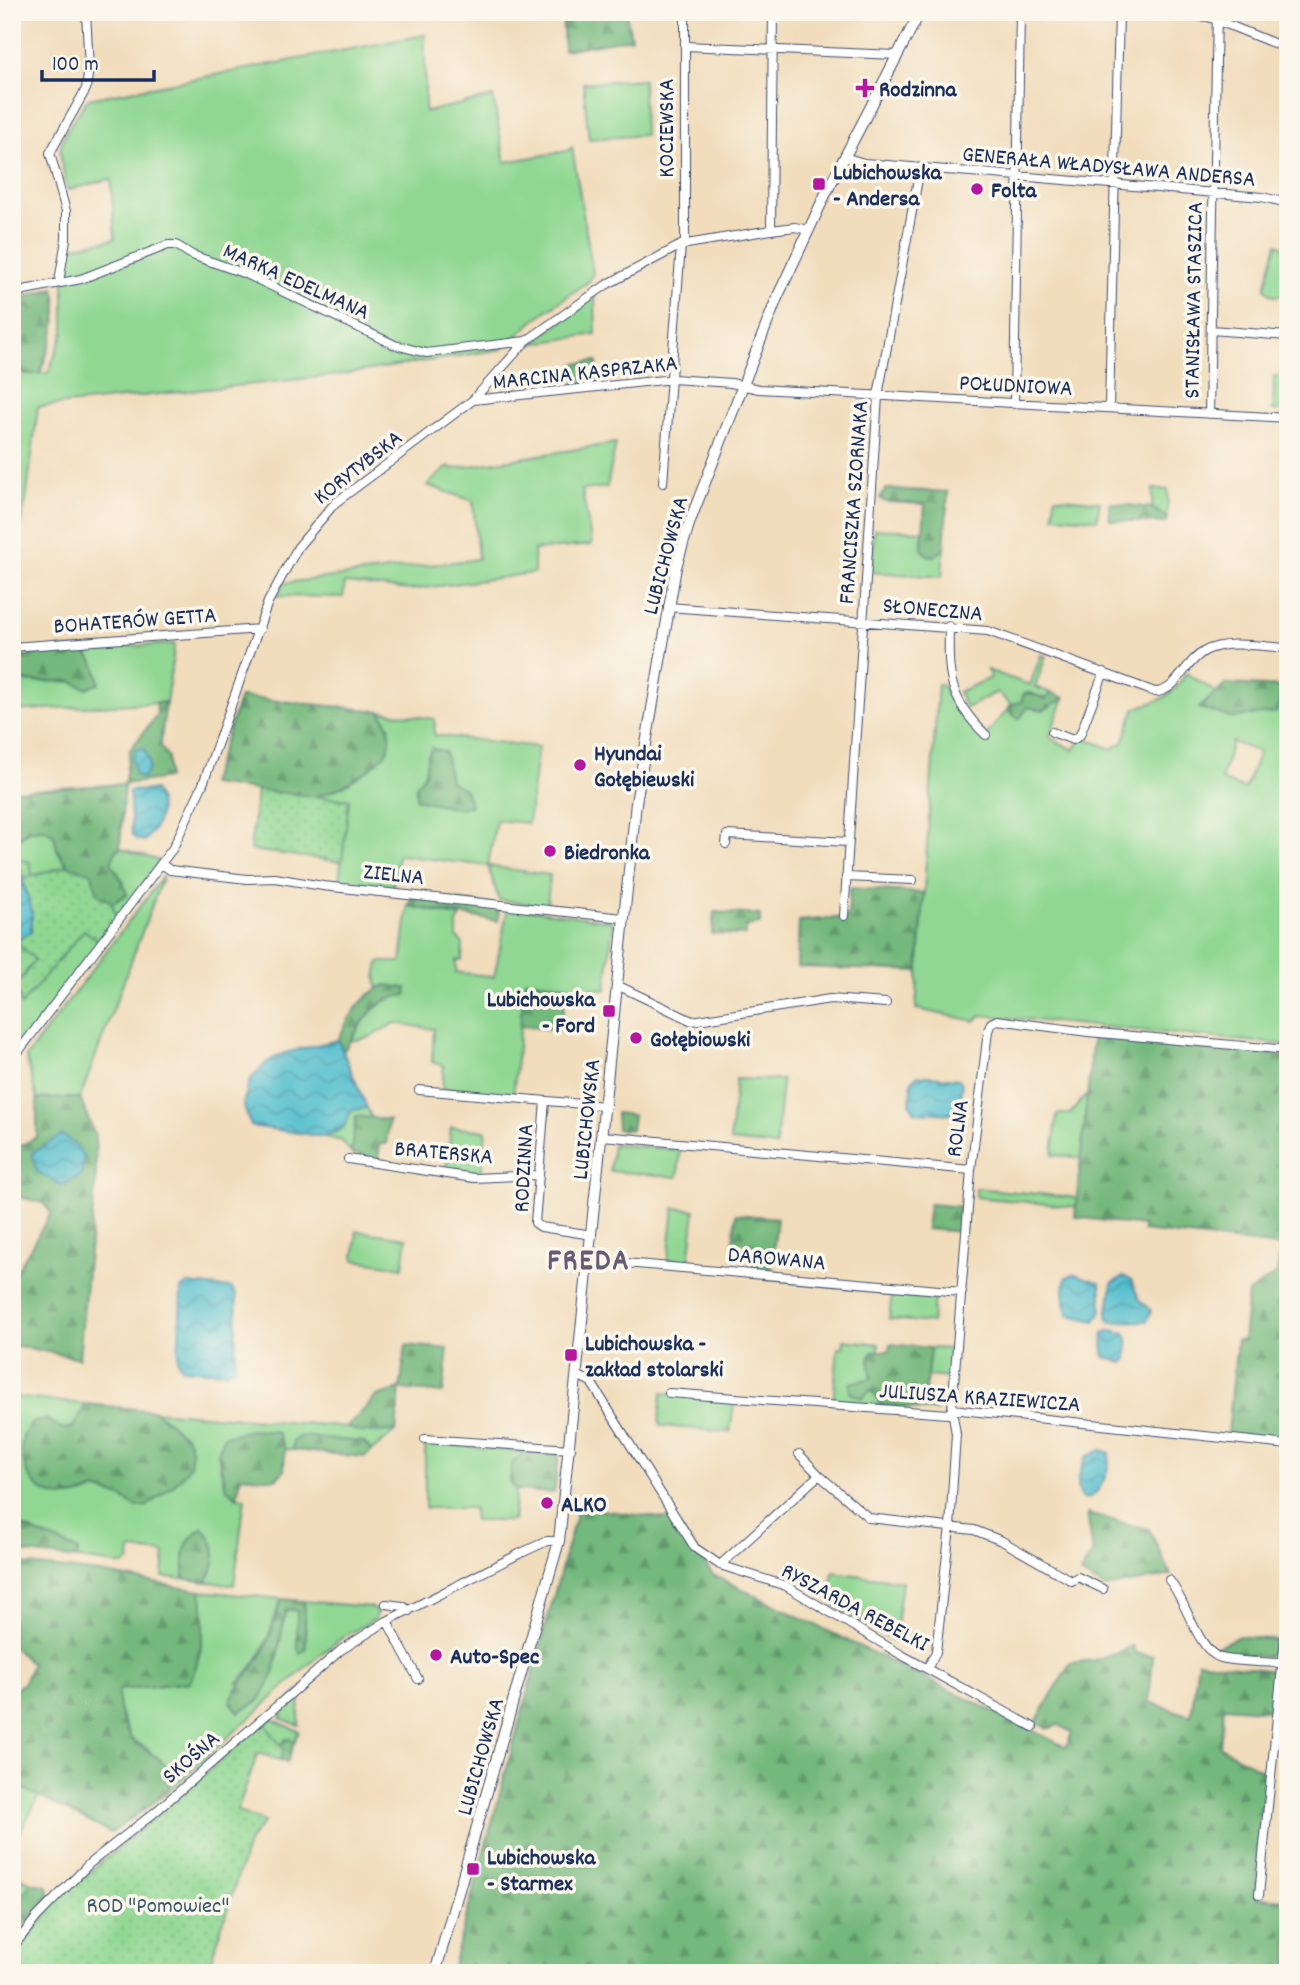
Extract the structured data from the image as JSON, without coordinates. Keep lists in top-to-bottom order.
{
  "streets": {
    "street": [
      "KOCIEWSKA",
      "GENERAŁA WŁADYSŁAWA ANDERSA",
      "MARKA EDELMANA",
      "STANISŁAWA STASZICA",
      "MARCINA KASPRZAKA",
      "POŁUDNIOWA",
      "KORYTYBSKA",
      "FRANCISZKA SZORNAKA",
      "LUBICHOWSKA",
      "SŁONECZNA",
      "BOHATERÓW GETTA",
      "ZIELNA",
      "ROLNA",
      "BRATERSKA",
      "RODZINNA",
      "DAROWANA",
      "JULIUSZA KRAZIEWICZA",
      "RYSZARDA REBELKI",
      "SKOŚNA"
    ]
  },
  "crossings": [
    ["KOCIEWSKA", "MARCINA KASPRZAKA"],
    ["KOCIEWSKA", "KORYTYBSKA"],
    ["GENERAŁA WŁADYSŁAWA ANDERSA", "STANISŁAWA STASZICA"],
    ["GENERAŁA WŁADYSŁAWA ANDERSA", "FRANCISZKA SZORNAKA"],
    ["GENERAŁA WŁADYSŁAWA ANDERSA", "LUBICHOWSKA"],
    ["MARKA EDELMANA", "KORYTYBSKA"],
    ["STANISŁAWA STASZICA", "POŁUDNIOWA"],
    ["MARCINA KASPRZAKA", "POŁUDNIOWA"],
    ["MARCINA KASPRZAKA", "KORYTYBSKA"],
    ["MARCINA KASPRZAKA", "LUBICHOWSKA"],
    ["POŁUDNIOWA", "FRANCISZKA SZORNAKA"],
    ["POŁUDNIOWA", "LUBICHOWSKA"],
    ["KORYTYBSKA", "LUBICHOWSKA"],
    ["KORYTYBSKA", "BOHATERÓW GETTA"],
    ["KORYTYBSKA", "ZIELNA"],
    ["FRANCISZKA SZORNAKA", "SŁONECZNA"],
    ["LUBICHOWSKA", "SŁONECZNA"],
    ["LUBICHOWSKA", "ZIELNA"],
    ["LUBICHOWSKA", "ROLNA"],
    ["LUBICHOWSKA", "RODZINNA"],
    ["LUBICHOWSKA", "DAROWANA"],
    ["LUBICHOWSKA", "RYSZARDA REBELKI"],
    ["LUBICHOWSKA", "SKOŚNA"],
    ["BRATERSKA", "RODZINNA"]
  ],
  "districts": ["FREDA"],
  "parks": ["ROD \"Pomowiec\""],
  "places": {
    "health": ["Rodzinna"],
    "transit": [
      "Lubichowska - Andersa",
      "Lubichowska - Ford",
      "Lubichowska - zakład stolarski",
      "Lubichowska - Starmex"
    ],
    "other": [
      "Folta",
      "Hyundai Gołębiewski",
      "Biedronka",
      "Gołębiowski",
      "ALKO",
      "Auto-Spec"
    ]
  },
  "scale_bar": "100 m"
}
